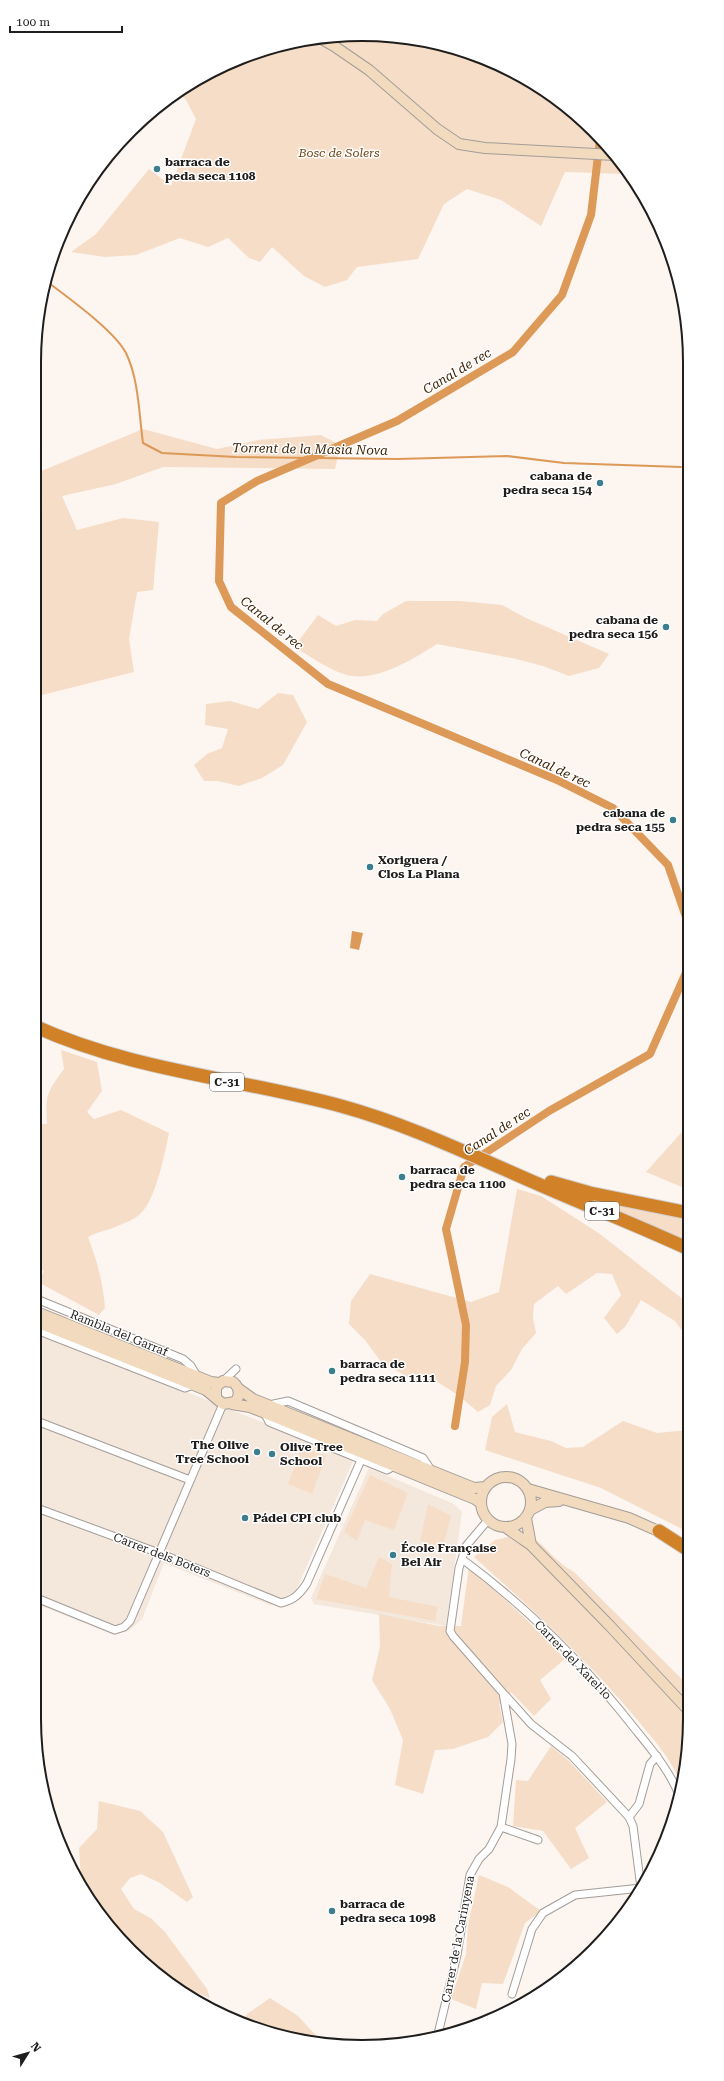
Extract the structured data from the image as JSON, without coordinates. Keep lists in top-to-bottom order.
{
  "streets": {
    "highway": ["C-31"],
    "street": [
      "Rambla del Garraf",
      "Carrer dels Boters",
      "Carrer del Xarel·lo",
      "Carrer de la Carinyena"
    ]
  },
  "crossings": [
    ["Rambla del Garraf", "Carrer dels Boters"]
  ],
  "water": ["Canal de rec", "Torrent de la Masia Nova"],
  "parks": ["Bosc de Solers"],
  "places": [
    "barraca de peda seca 1108",
    "cabana de pedra seca 154",
    "cabana de pedra seca 156",
    "cabana de pedra seca 155",
    "Xoriguera / Clos La Plana",
    "barraca de pedra seca 1100",
    "barraca de pedra seca 1111",
    "The Olive Tree School",
    "Olive Tree School",
    "Pádel CPI club",
    "École Française Bel Air",
    "barraca de pedra seca 1098"
  ],
  "scale_bar": "100 m",
  "north": "top right"
}
